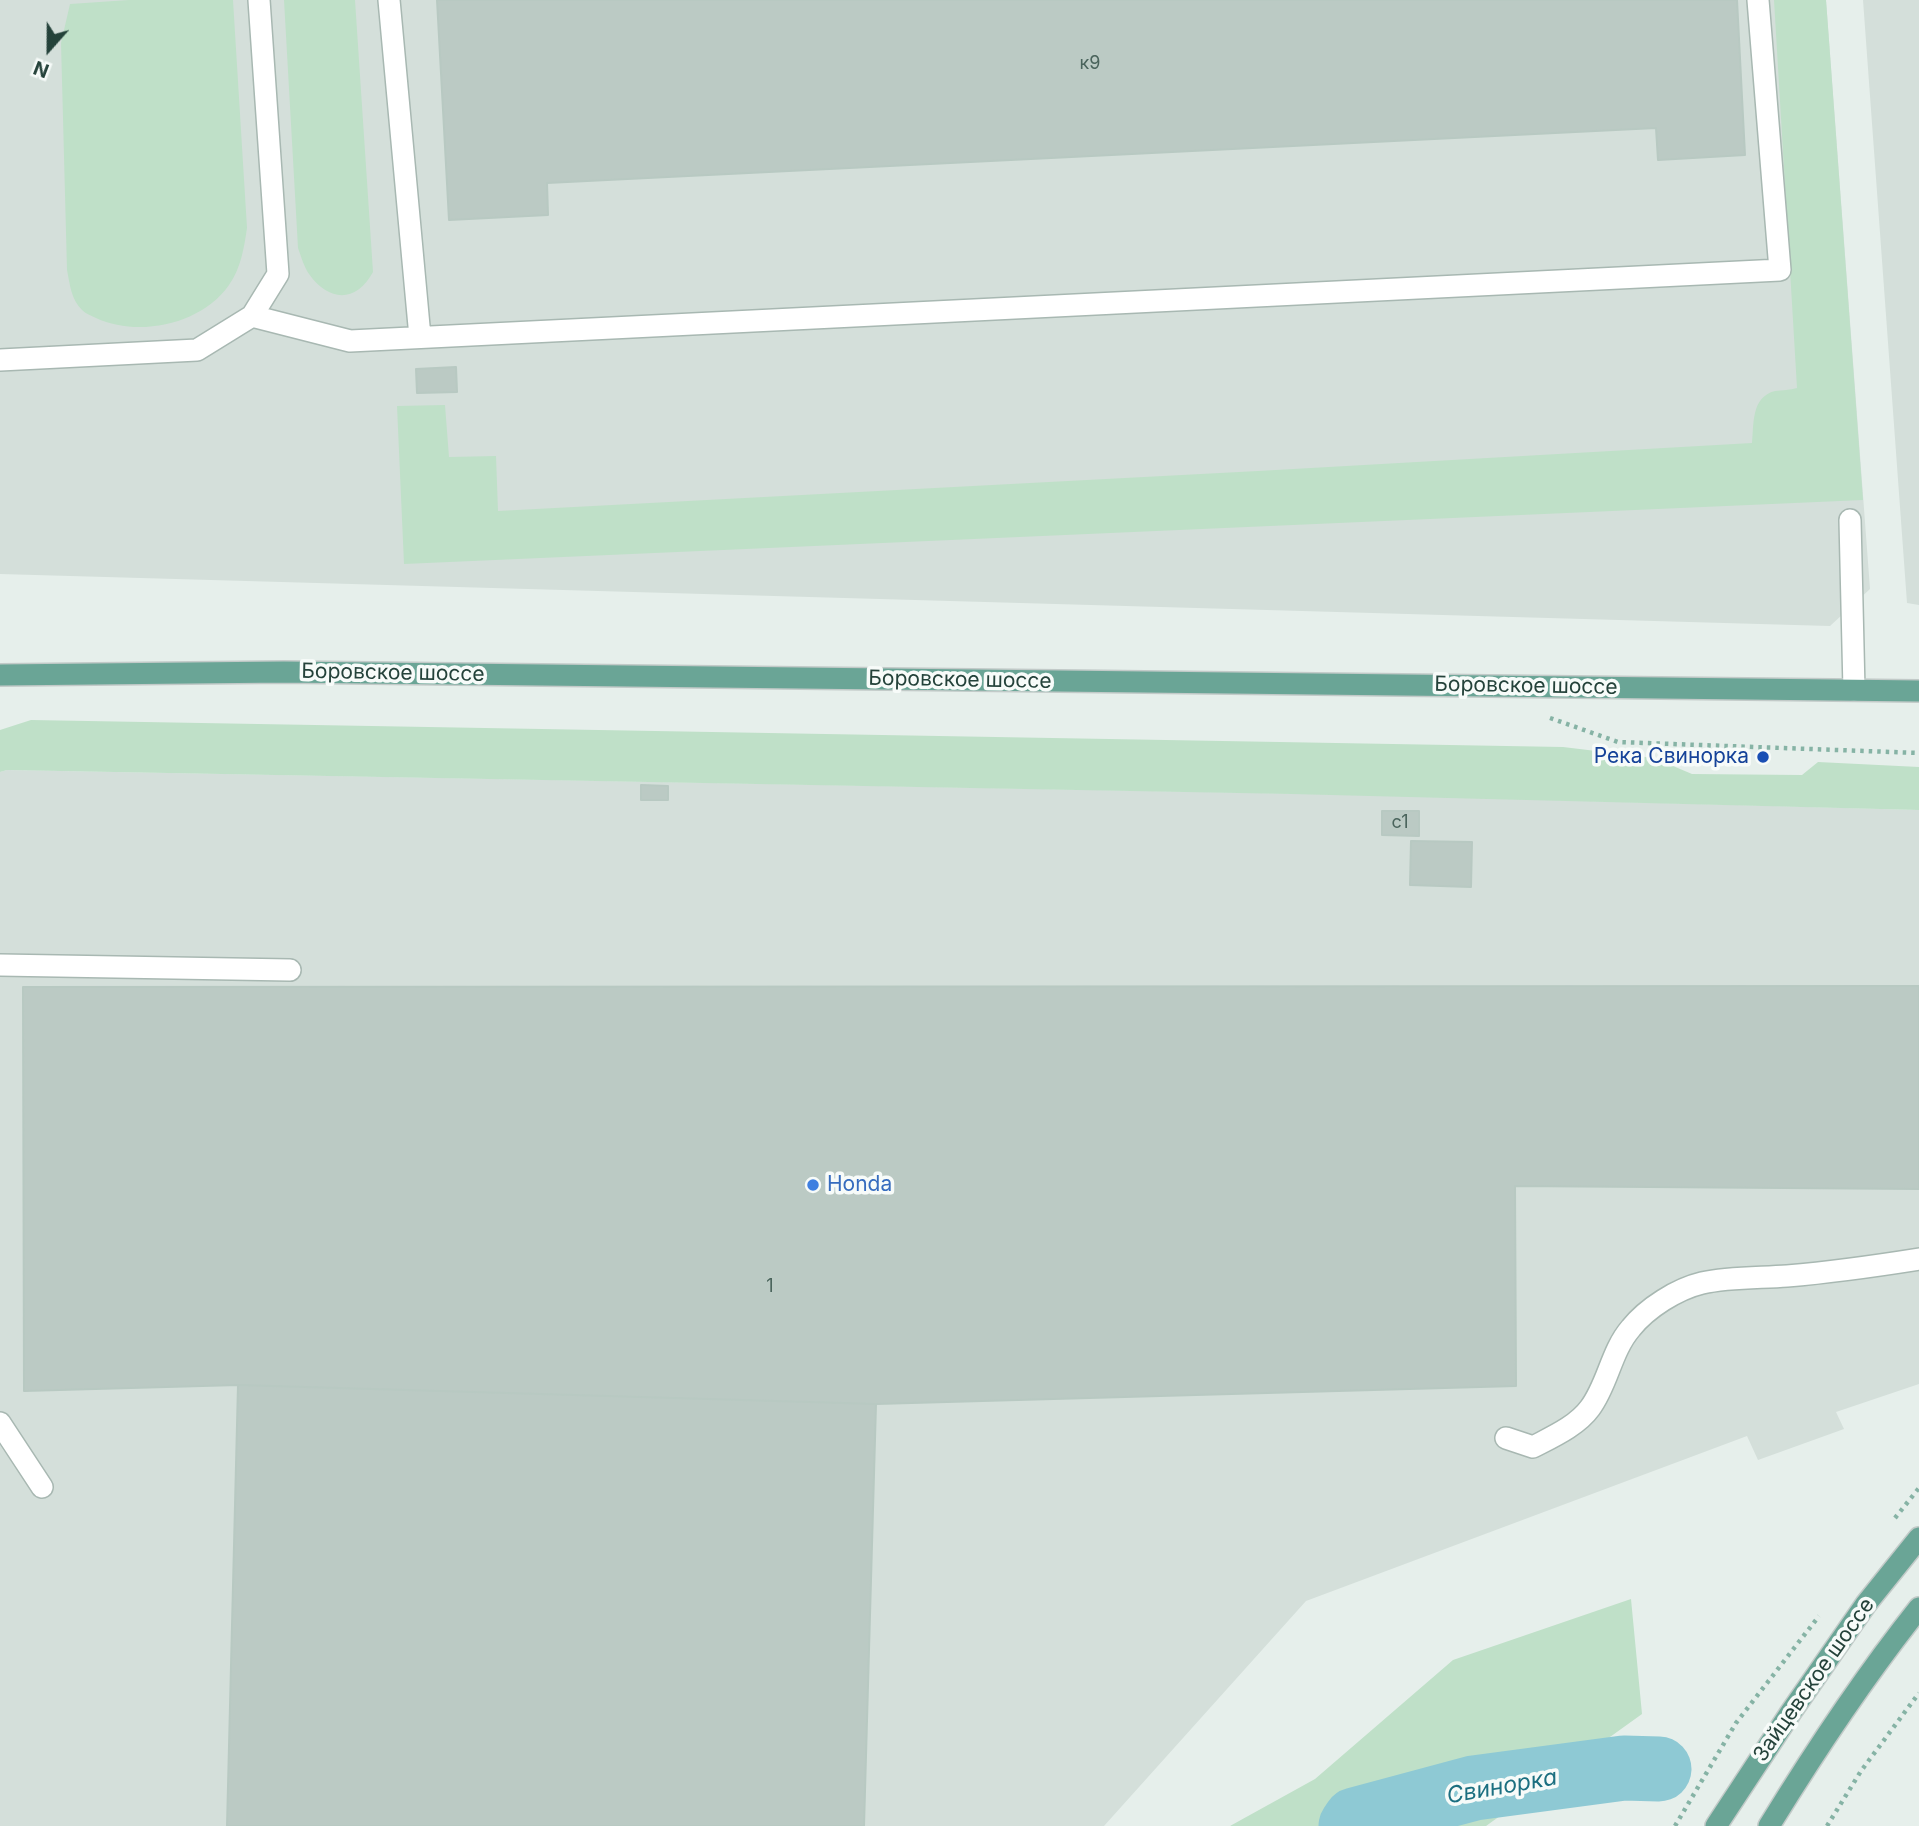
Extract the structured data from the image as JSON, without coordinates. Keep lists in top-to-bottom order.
{
  "streets": {
    "main road": ["Боровское шоссе", "Зайцевское шоссе"]
  },
  "water": ["Свинорка"],
  "places": ["Река Свинорка", "Honda"],
  "house_numbers": ["к9", "с1", "1"],
  "north": "bottom"
}
